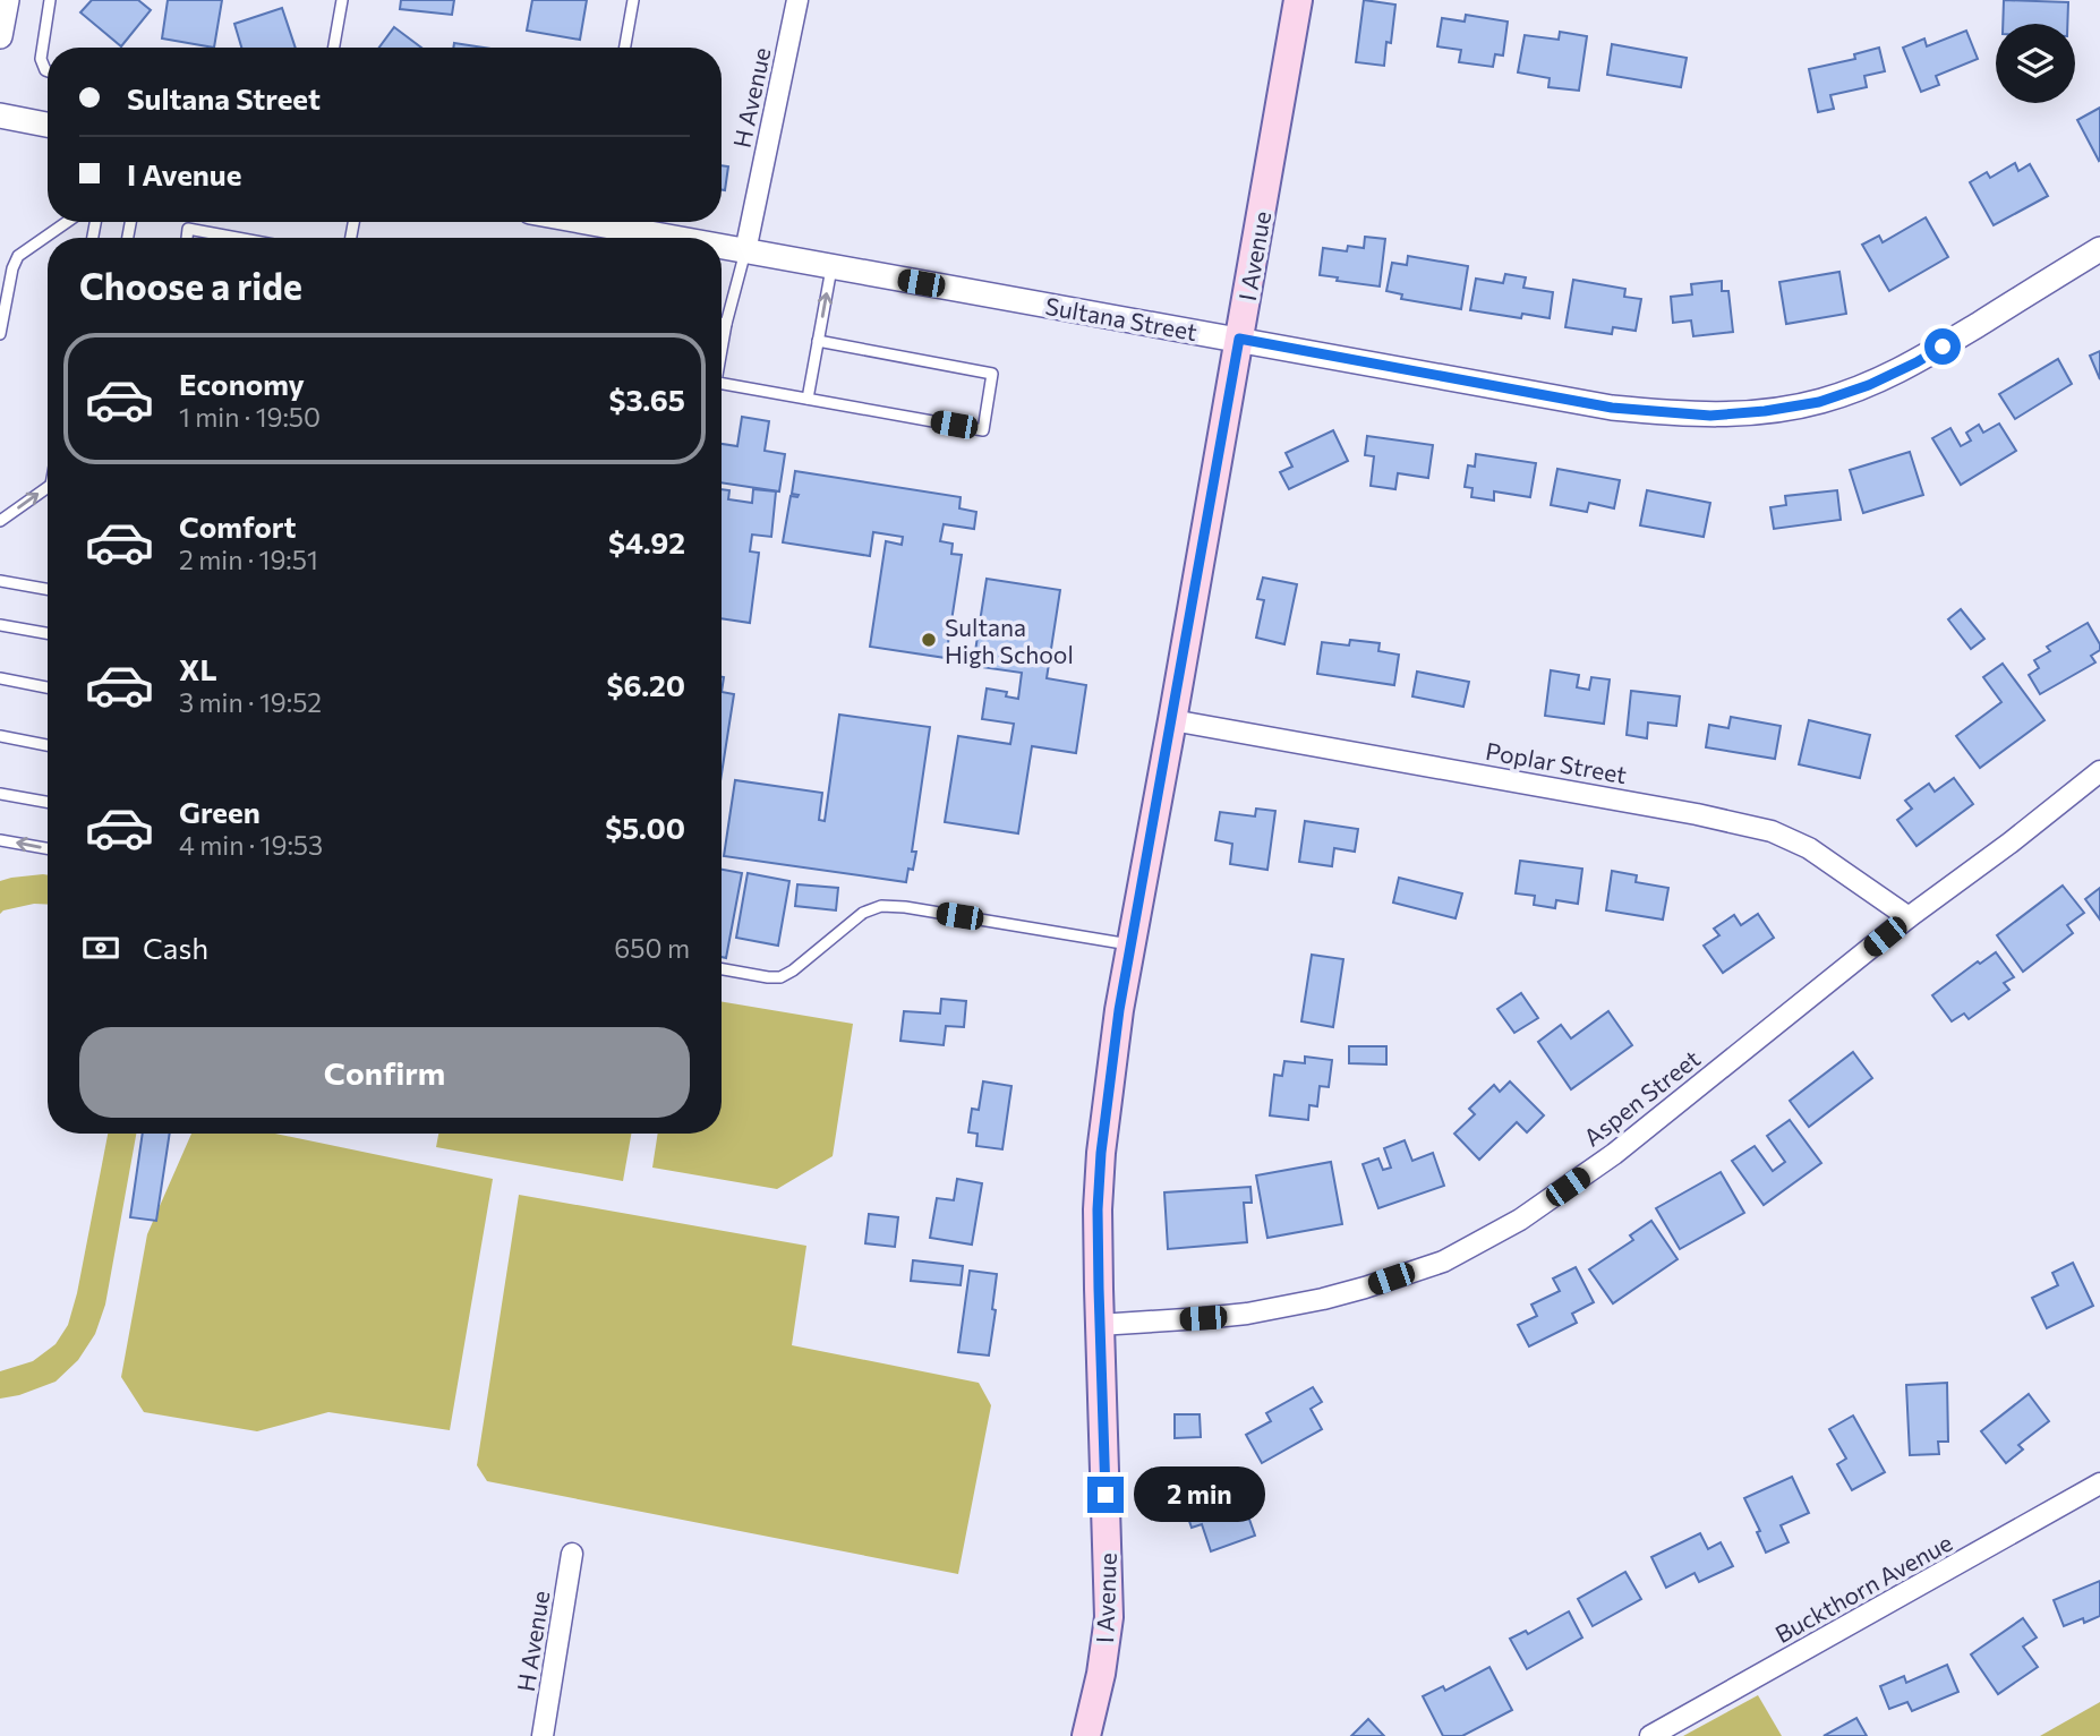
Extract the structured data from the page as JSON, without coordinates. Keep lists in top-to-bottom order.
{
  "streets": {
    "main road": ["I Avenue"],
    "street": [
      "H Avenue",
      "Sultana Street",
      "Poplar Street",
      "Aspen Street",
      "Buckthorn Avenue"
    ]
  },
  "crossings": [
    ["H Avenue", "Sultana Street"],
    ["I Avenue", "Sultana Street"],
    ["I Avenue", "Poplar Street"],
    ["I Avenue", "Aspen Street"],
    ["Poplar Street", "Aspen Street"]
  ],
  "places": ["Sultana High School"],
  "page": {
    "banner": ["Sultana Street", "I Avenue"],
    "heading": "Choose a ride",
    "list": [
      {
        "name": "Economy",
        "note": "1 min · 19:50",
        "value": "$3.65"
      },
      {
        "name": "Comfort",
        "note": "2 min · 19:51",
        "value": "$4.92"
      },
      {
        "name": "XL",
        "note": "3 min · 19:52",
        "value": "$6.20"
      },
      {
        "name": "Green",
        "note": "4 min · 19:53",
        "value": "$5.00"
      }
    ],
    "pay": ["Cash", "650 m"],
    "buttons": "Confirm",
    "bubble": "2 min"
  }
}
